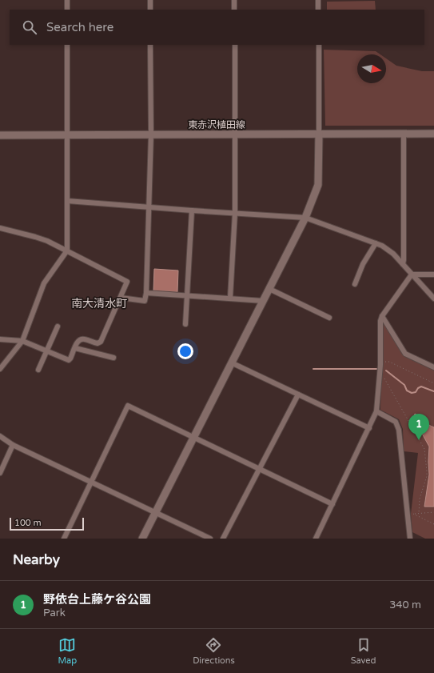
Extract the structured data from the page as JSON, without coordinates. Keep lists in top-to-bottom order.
{
  "streets": {
    "street": ["東赤沢植田線"]
  },
  "districts": ["南大清水町"],
  "scale_bar": "100 m",
  "north": "right",
  "page": {
    "search": "Search here",
    "pins": "1",
    "scale": "100 m",
    "heading": "Nearby",
    "list": [
      {
        "mark": "1",
        "name": "野依台上藤ケ谷公園",
        "note": "Park",
        "value": "340 m"
      }
    ],
    "nav": ["Map", "Directions", "Saved"]
  }
}
